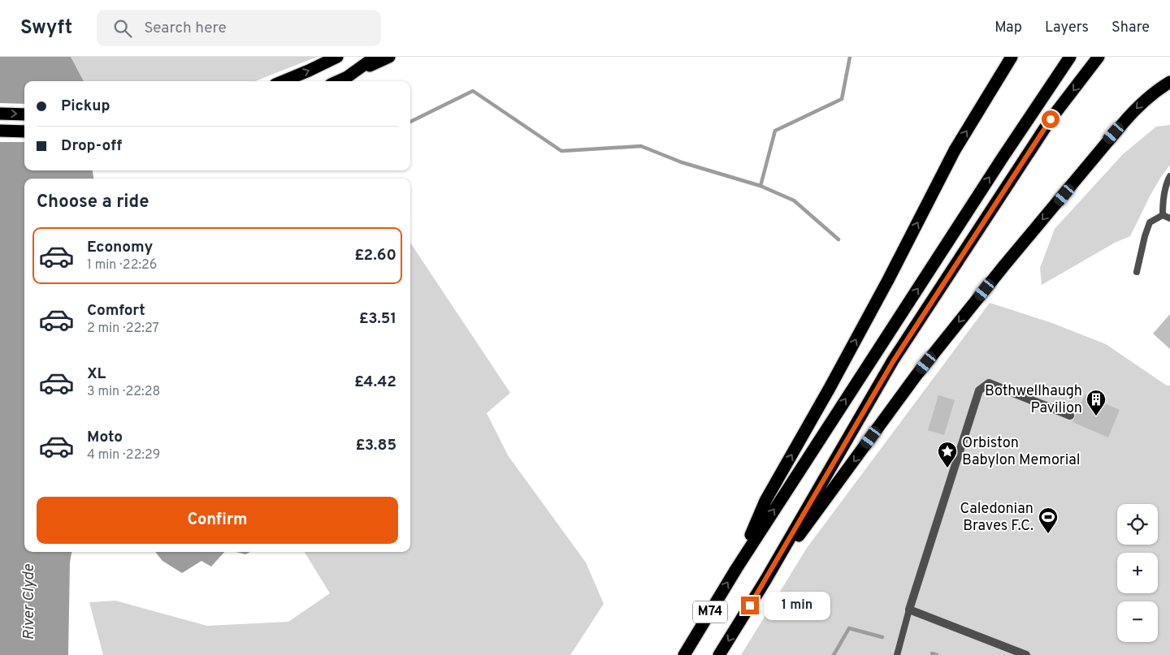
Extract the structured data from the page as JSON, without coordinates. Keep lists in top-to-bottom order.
{
  "streets": {
    "highway": ["M74"]
  },
  "water": ["River Clyde"],
  "places": {
    "building": ["Bothwellhaugh Pavilion"],
    "place": ["Orbiston Babylon Memorial"],
    "sports": ["Caledonian Braves F.C."]
  },
  "page": {
    "header": "Swyft",
    "search": "Search here",
    "nav": ["Map", "Layers", "Share"],
    "banner": ["Pickup", "Drop-off"],
    "heading": "Choose a ride",
    "list": [
      {
        "name": "Economy",
        "note": "1 min · 22:26",
        "value": "£2.60"
      },
      {
        "name": "Comfort",
        "note": "2 min · 22:27",
        "value": "£3.51"
      },
      {
        "name": "XL",
        "note": "3 min · 22:28",
        "value": "£4.42"
      },
      {
        "name": "Moto",
        "note": "4 min · 22:29",
        "value": "£3.85"
      }
    ],
    "buttons": "Confirm",
    "map_buttons": ["+", "−"],
    "bubble": "1 min"
  }
}
